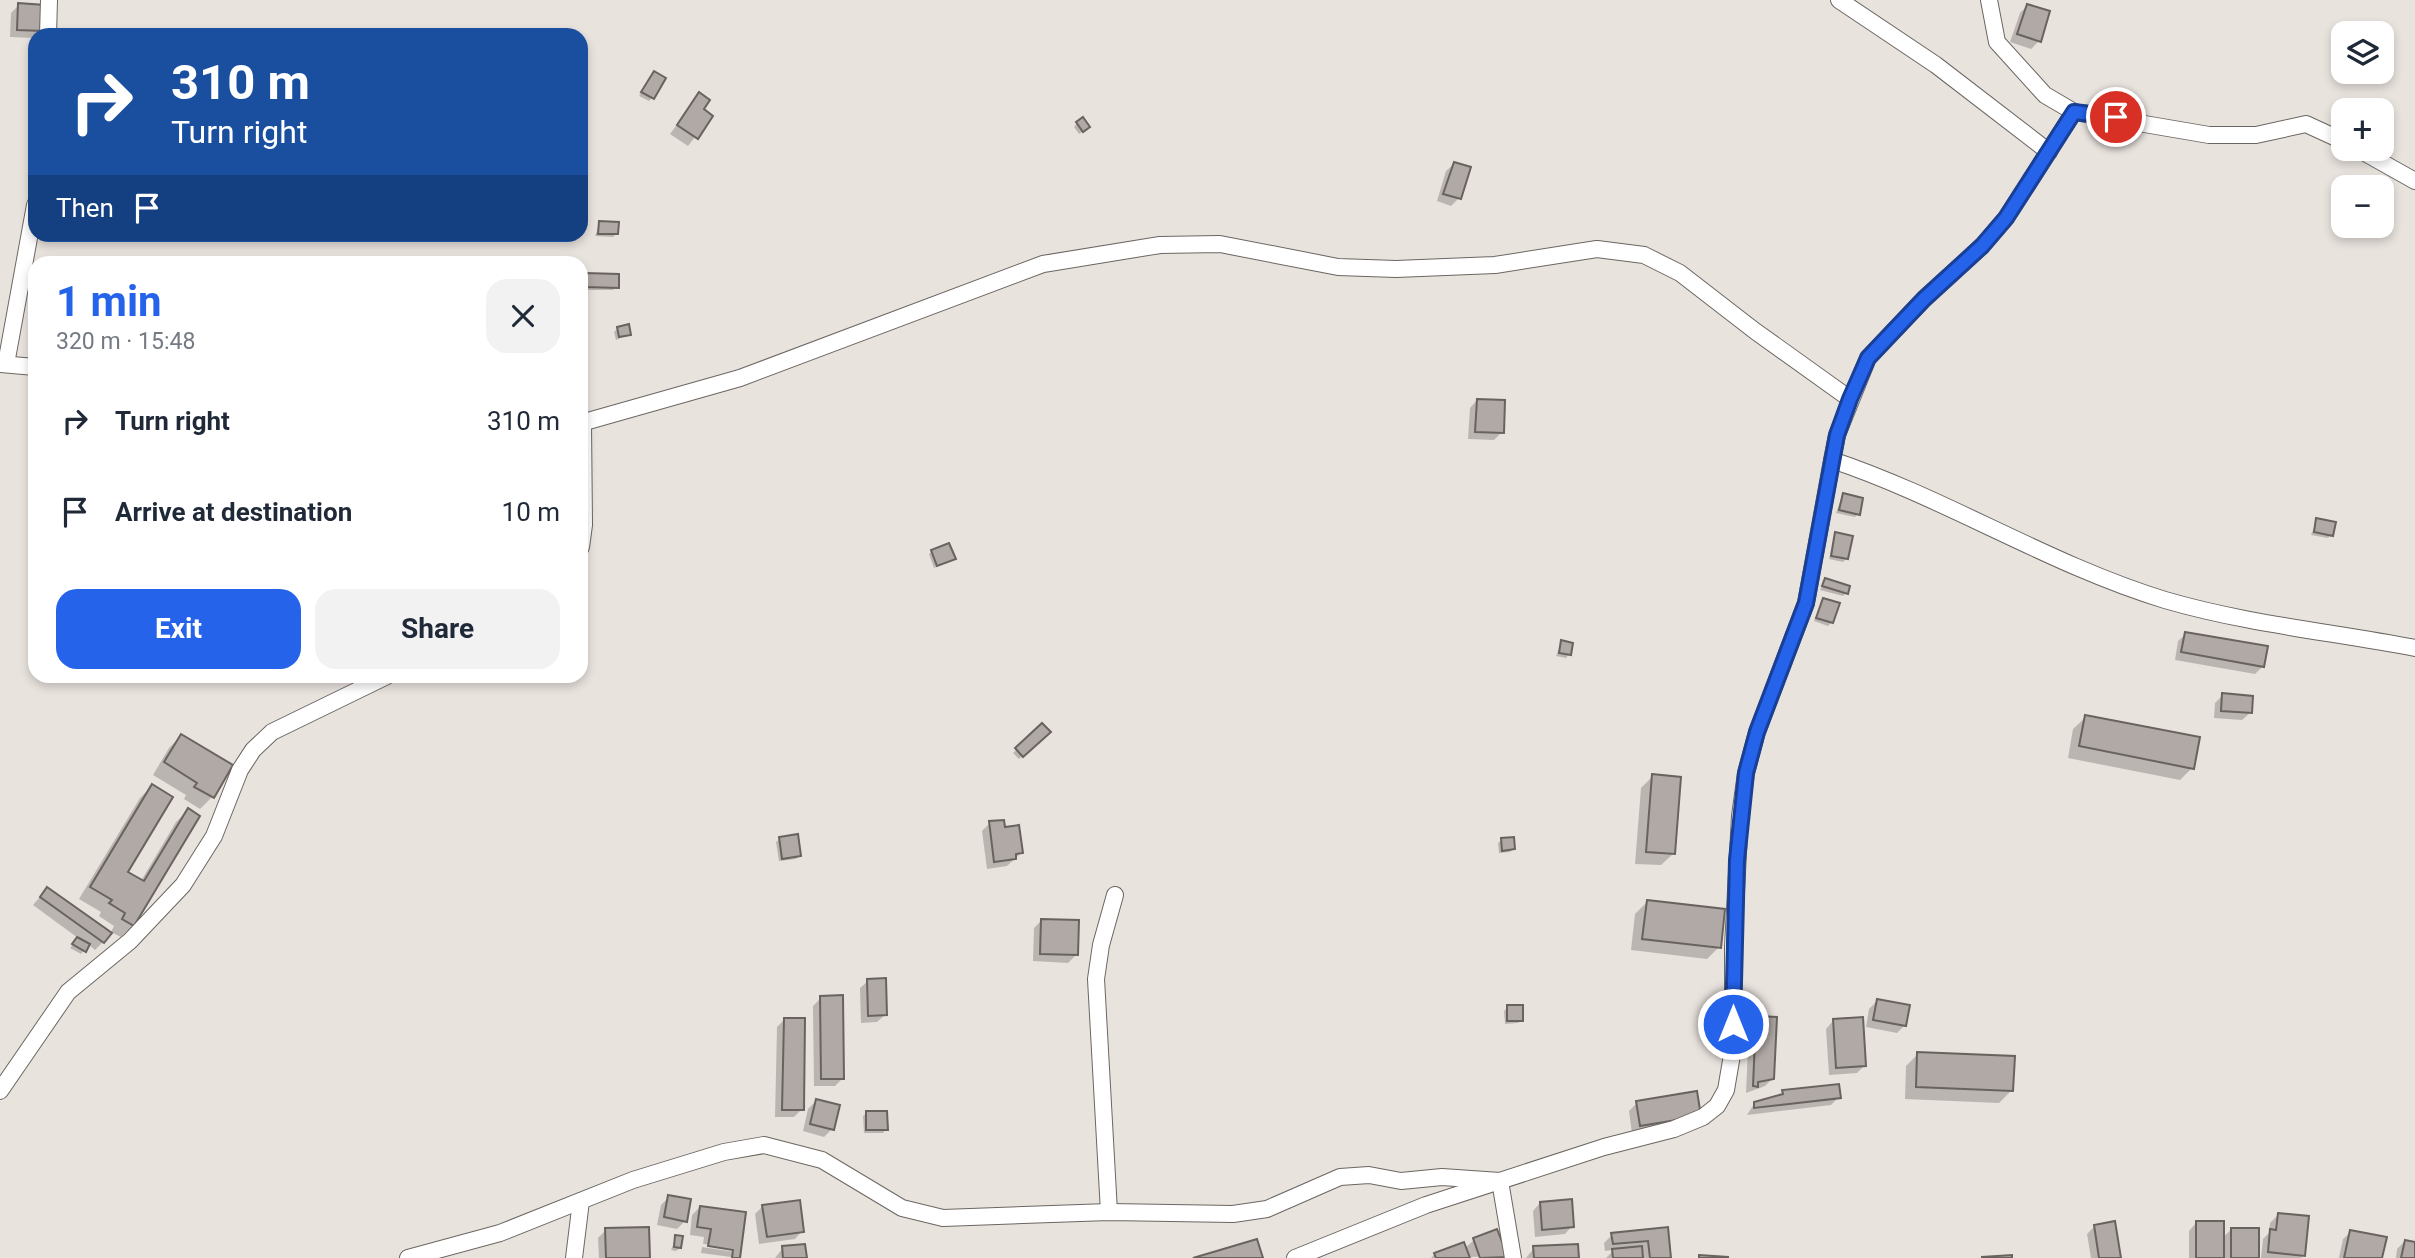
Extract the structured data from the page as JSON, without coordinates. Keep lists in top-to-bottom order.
{
  "page": {
    "map_buttons": ["+", "−"],
    "turn": ["310 m", "Turn right"],
    "then": "Then",
    "heading": ["1 min", "320 m · 15:48"],
    "list": [
      {
        "name": "Turn right",
        "value": "310 m"
      },
      {
        "name": "Arrive at destination",
        "value": "10 m"
      }
    ],
    "buttons": ["Exit", "Share"]
  }
}
